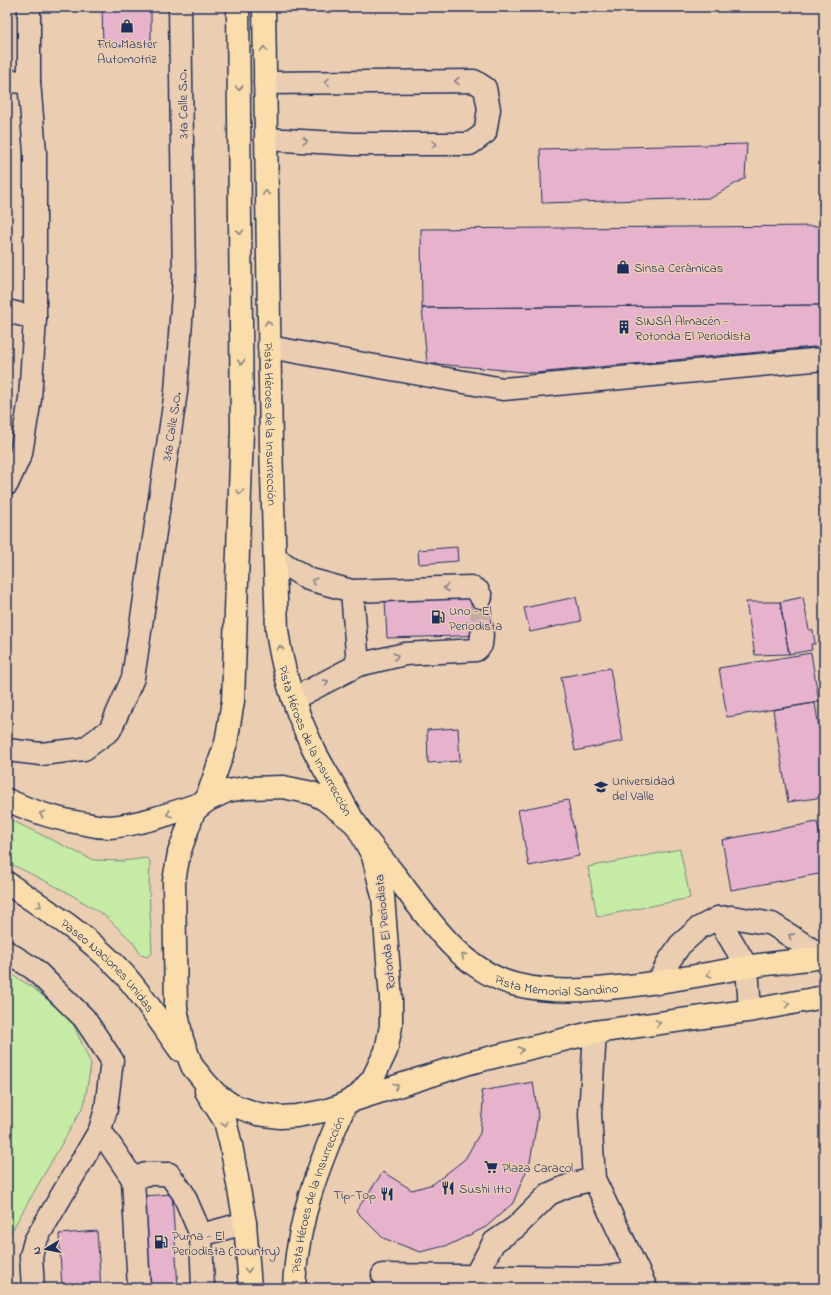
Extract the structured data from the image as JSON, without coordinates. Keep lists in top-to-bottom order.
{
  "streets": {
    "main road": [
      "Pista Héroes de la Insurrección",
      "Rotonda El Periodista",
      "Paseo Naciones Unidas",
      "Pista Memorial Sandino"
    ],
    "street": ["31a Calle S.O."]
  },
  "crossings": [
    ["Pista Héroes de la Insurrección", "Rotonda El Periodista"],
    ["Pista Héroes de la Insurrección", "Pista Memorial Sandino"],
    ["Rotonda El Periodista", "Paseo Naciones Unidas"],
    ["Rotonda El Periodista", "Pista Memorial Sandino"]
  ],
  "one_way": ["Paseo Naciones Unidas", "Pista Memorial Sandino"],
  "places": {
    "shop": ["Frio Master Automotriz", "Sinsa Cerámicas"],
    "building": ["SINSA Almacén - Rotonda El Periodista"],
    "fuel station": ["Uno - El Periodista", "Puma - El Periodista (country)"],
    "school or university": ["Universidad del Valle"],
    "supermarket": ["Plaza Caracol"],
    "restaurant": ["Sushi Itto", "Tip-Top"]
  },
  "north": "left"
}
